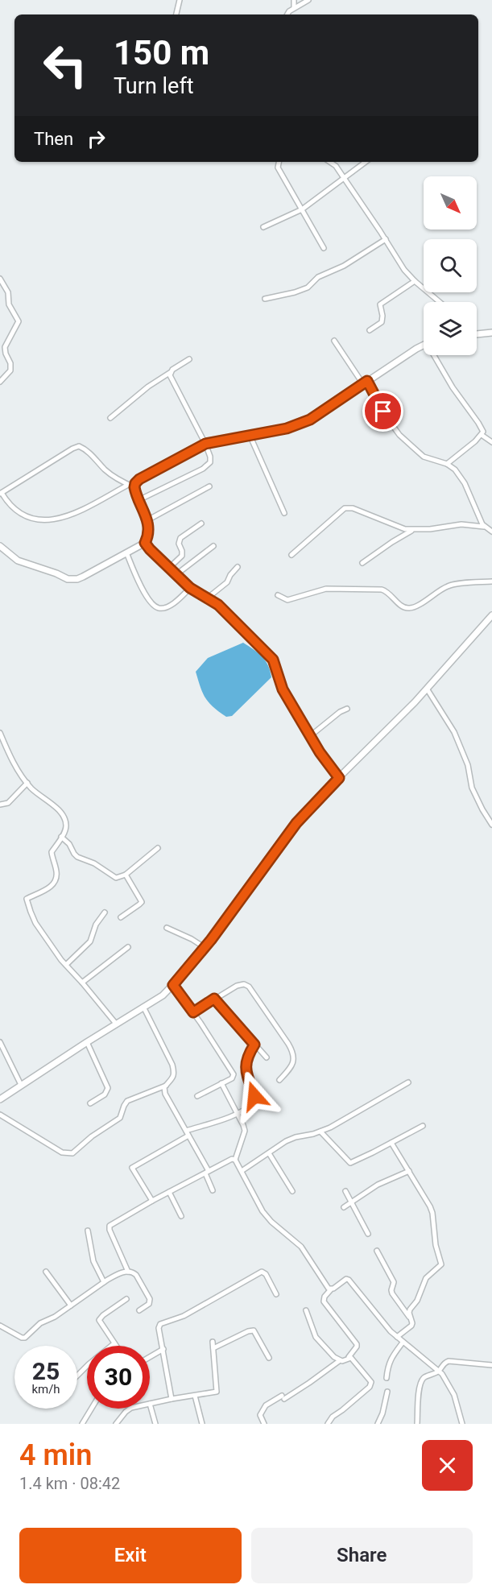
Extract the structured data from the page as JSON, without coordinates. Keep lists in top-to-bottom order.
{
  "north": "bottom right",
  "page": {
    "turn": ["150 m", "Turn left"],
    "then": "Then",
    "speed": "25 km/h",
    "limit": "30",
    "heading": ["4 min", "1.4 km · 08:42"],
    "buttons": ["Exit", "Share"]
  }
}
